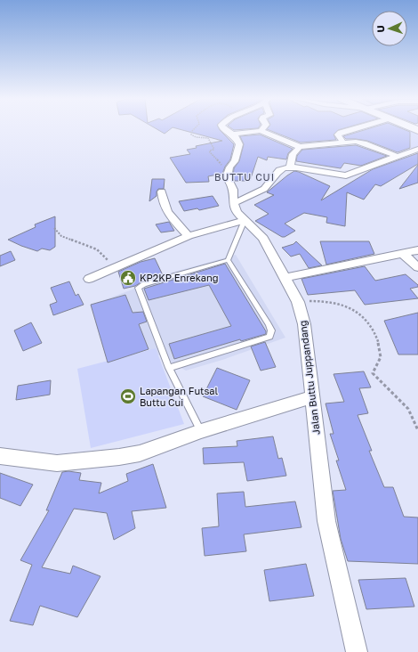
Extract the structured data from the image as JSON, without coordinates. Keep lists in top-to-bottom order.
{
  "streets": {
    "street": ["Jalan Buttu Juppandang"]
  },
  "districts": ["BUTTU CUI"],
  "places": {
    "public building": ["KP2KP Enrekang"],
    "sports": ["Lapangan Futsal Buttu Cui"]
  },
  "north": "left"
}
